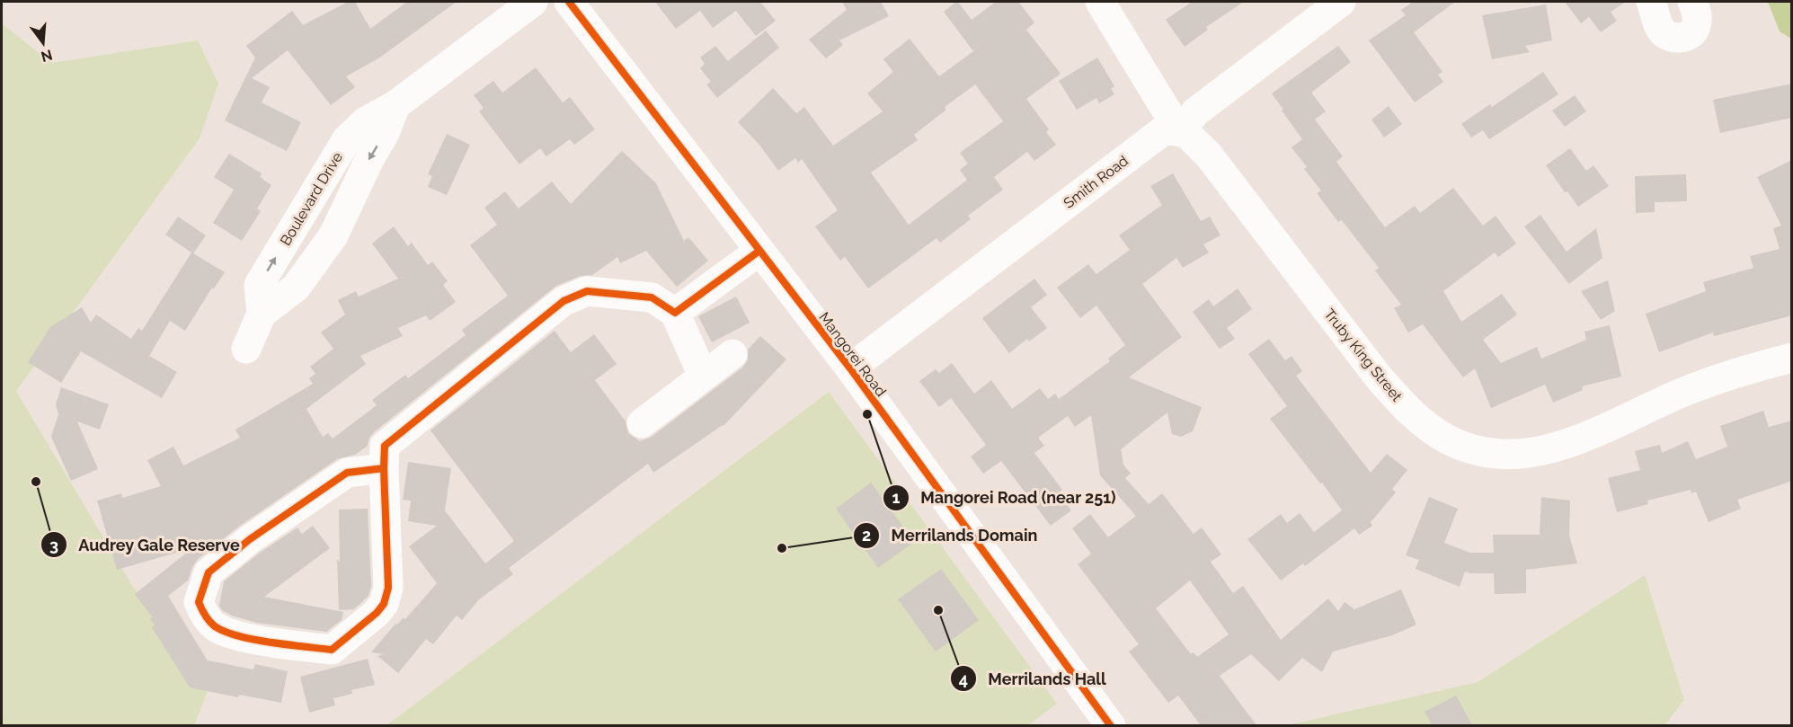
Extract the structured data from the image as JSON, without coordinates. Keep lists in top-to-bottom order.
{
  "streets": {
    "street": [
      "Smith Road",
      "Boulevard Drive",
      "Mangorei Road",
      "Truby King Street"
    ]
  },
  "crossings": [
    ["Smith Road", "Mangorei Road"],
    ["Smith Road", "Truby King Street"]
  ],
  "places": [
    "Mangorei Road (near 251)",
    "Audrey Gale Reserve",
    "Merrilands Domain",
    "Merrilands Hall"
  ],
  "north": "bottom"
}
